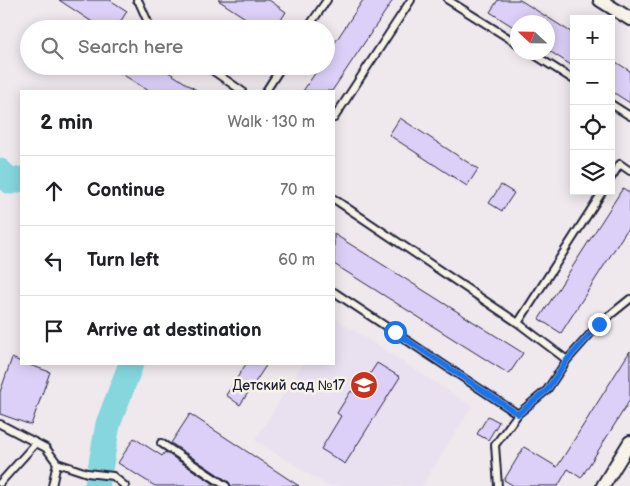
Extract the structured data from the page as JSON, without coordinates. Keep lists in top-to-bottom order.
{
  "places": {
    "school or university": ["Детский сад №17"]
  },
  "north": "left",
  "page": {
    "map_buttons": ["+", "−"],
    "search": "Search here",
    "heading": ["2 min", "Walk · 130 m"],
    "list": [
      ["Continue", "70 m"],
      ["Turn left", "60 m"],
      "Arrive at destination"
    ]
  }
}
